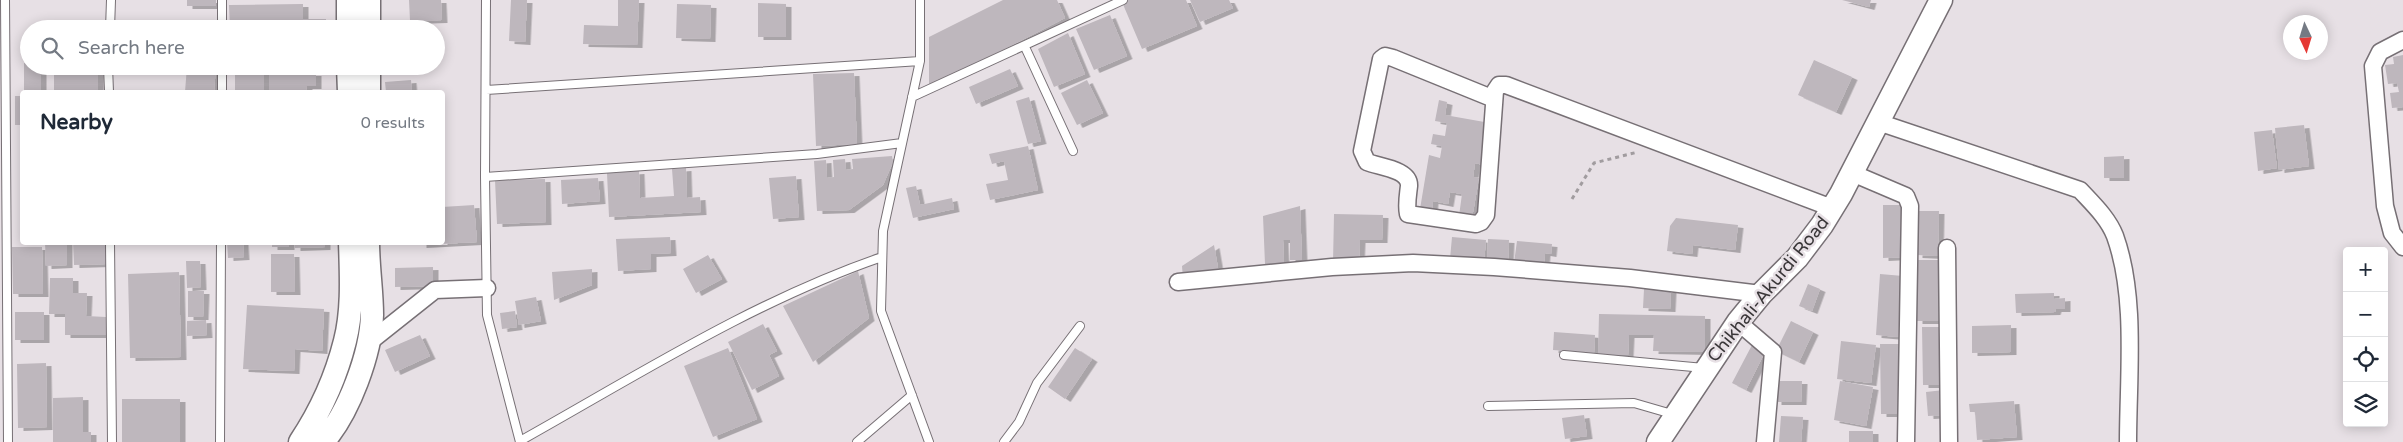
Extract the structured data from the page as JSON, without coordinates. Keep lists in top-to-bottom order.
{
  "streets": {
    "main road": ["Chikhali-Akurdi Road"]
  },
  "north": "bottom",
  "page": {
    "search": "Search here",
    "heading": ["Nearby", "0 results"],
    "map_buttons": ["+", "−"]
  }
}
